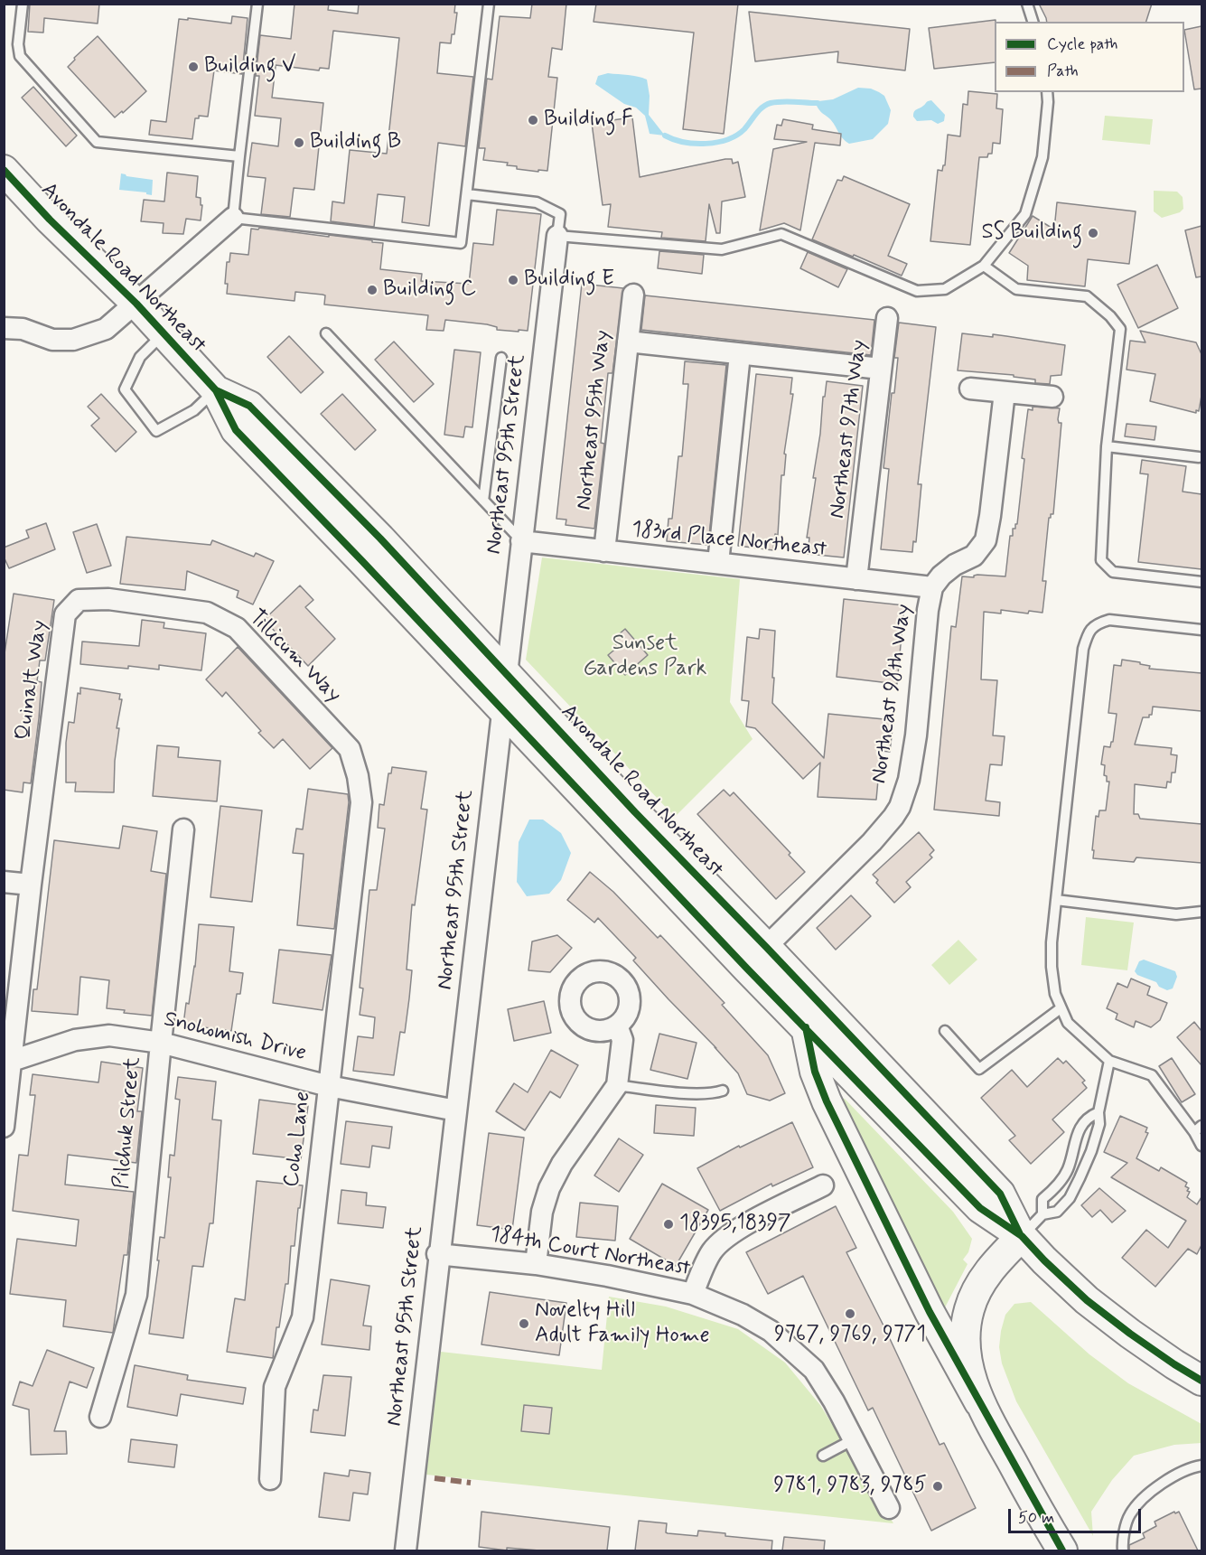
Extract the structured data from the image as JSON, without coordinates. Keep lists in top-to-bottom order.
{
  "streets": {
    "main road": ["Avondale Road Northeast"],
    "street": [
      "Northeast 95th Way",
      "Northeast 97th Way",
      "Northeast 95th Street",
      "183rd Place Northeast",
      "Tillicum Way",
      "Quinalt Way",
      "Northeast 98th Way",
      "Snohomish Drive",
      "Pilchuk Street",
      "Coho Lane",
      "184th Court Northeast"
    ]
  },
  "crossings": [
    ["Avondale Road Northeast", "Northeast 95th Street"],
    ["Avondale Road Northeast", "Northeast 98th Way"],
    ["Northeast 95th Way", "183rd Place Northeast"],
    ["Northeast 97th Way", "183rd Place Northeast"],
    ["Northeast 95th Street", "183rd Place Northeast"],
    ["Northeast 95th Street", "Snohomish Drive"],
    ["Northeast 95th Street", "184th Court Northeast"],
    ["183rd Place Northeast", "Northeast 98th Way"],
    ["Tillicum Way", "Quinalt Way"],
    ["Tillicum Way", "Coho Lane"],
    ["Quinalt Way", "Snohomish Drive"],
    ["Snohomish Drive", "Pilchuk Street"],
    ["Snohomish Drive", "Coho Lane"]
  ],
  "parks": ["Sunset Gardens Park"],
  "places": [
    "Building V",
    "Building F",
    "Building B",
    "SS Building",
    "Building E",
    "Building C",
    "18395,18397",
    "9767, 9769, 9771",
    "Novelty Hill Adult Family Home",
    "9781, 9783, 9785"
  ],
  "legend": ["Cycle path", "Path"],
  "scale_bar": "50 m"
}
